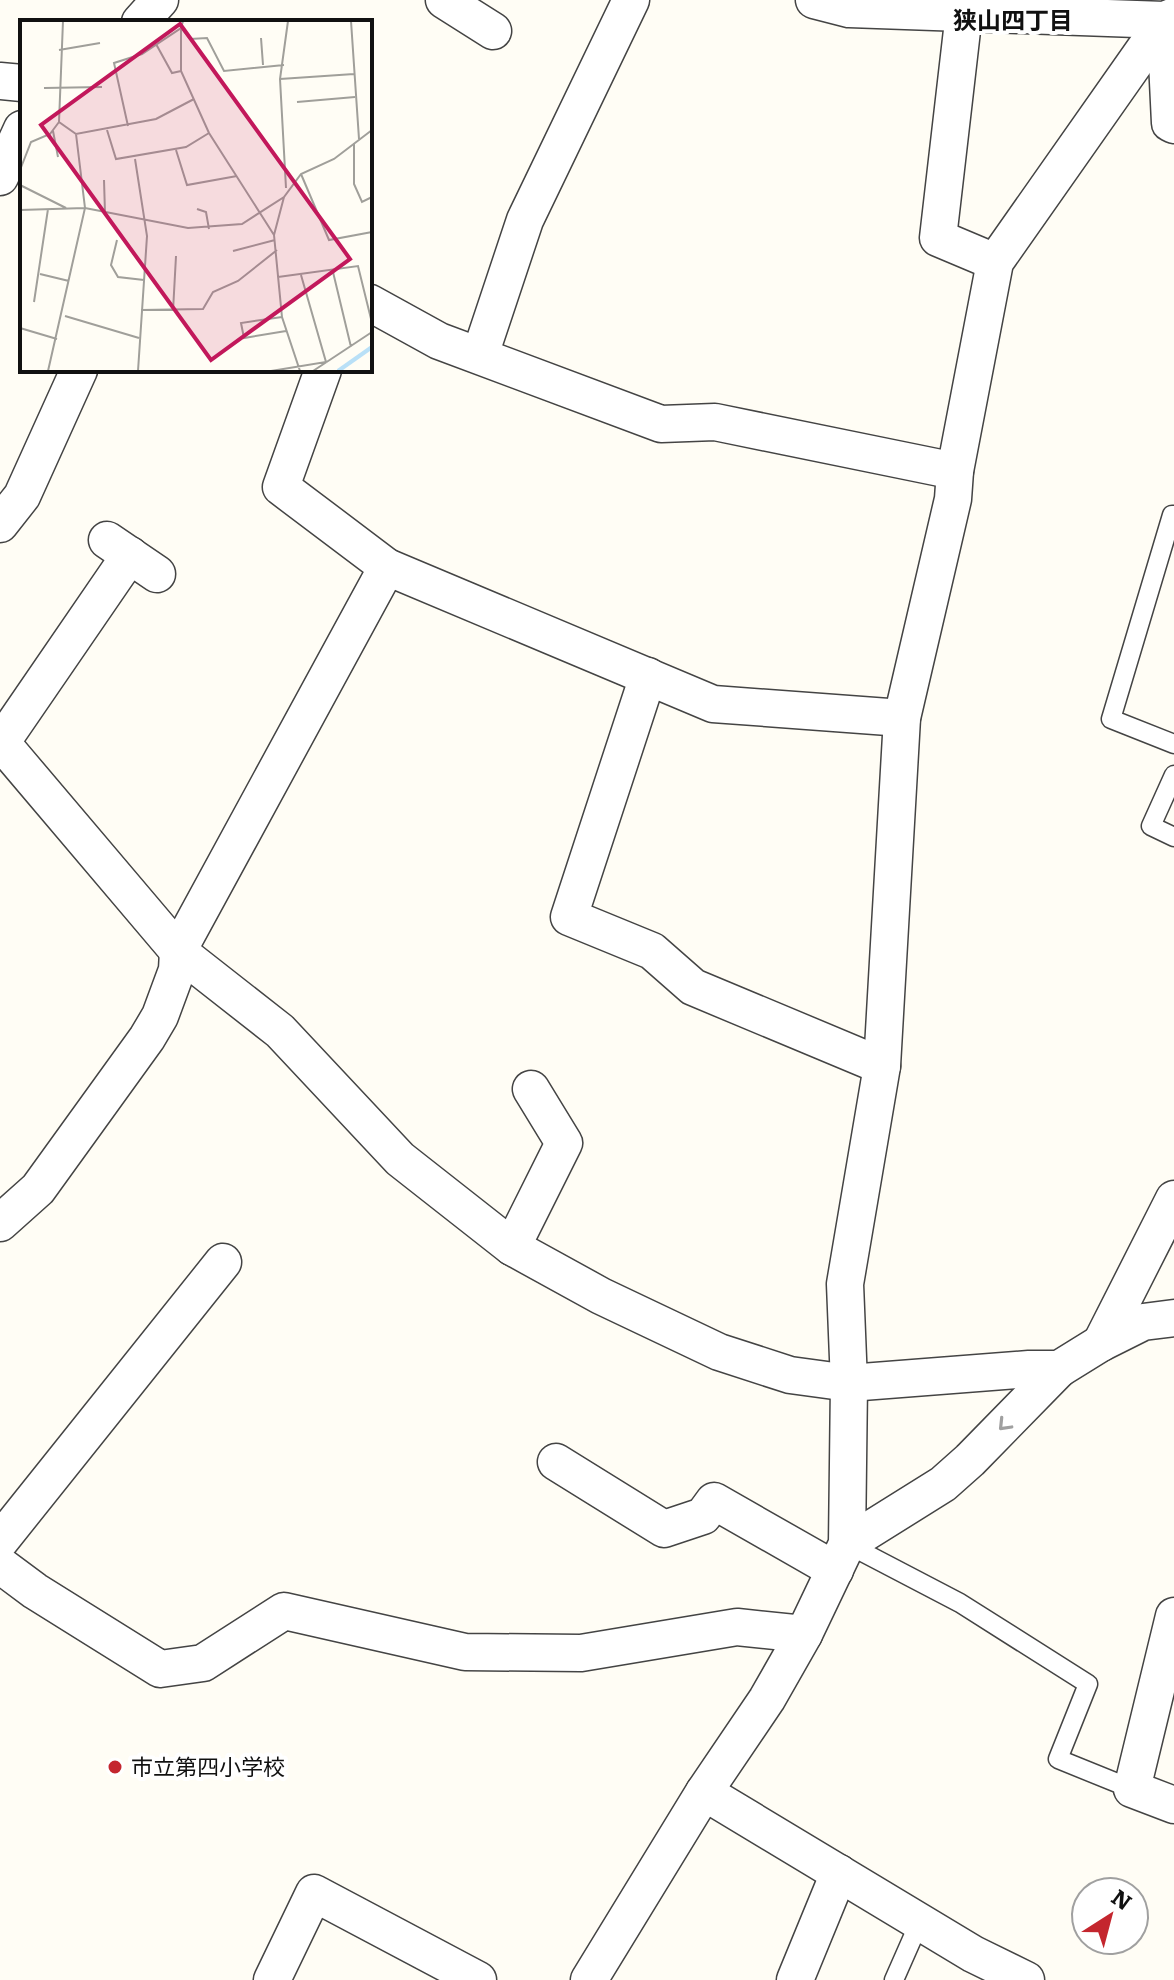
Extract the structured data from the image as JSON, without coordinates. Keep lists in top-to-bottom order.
{
  "districts": ["狭山四丁目"],
  "places": ["市立第四小学校"],
  "north": "top right"
}
